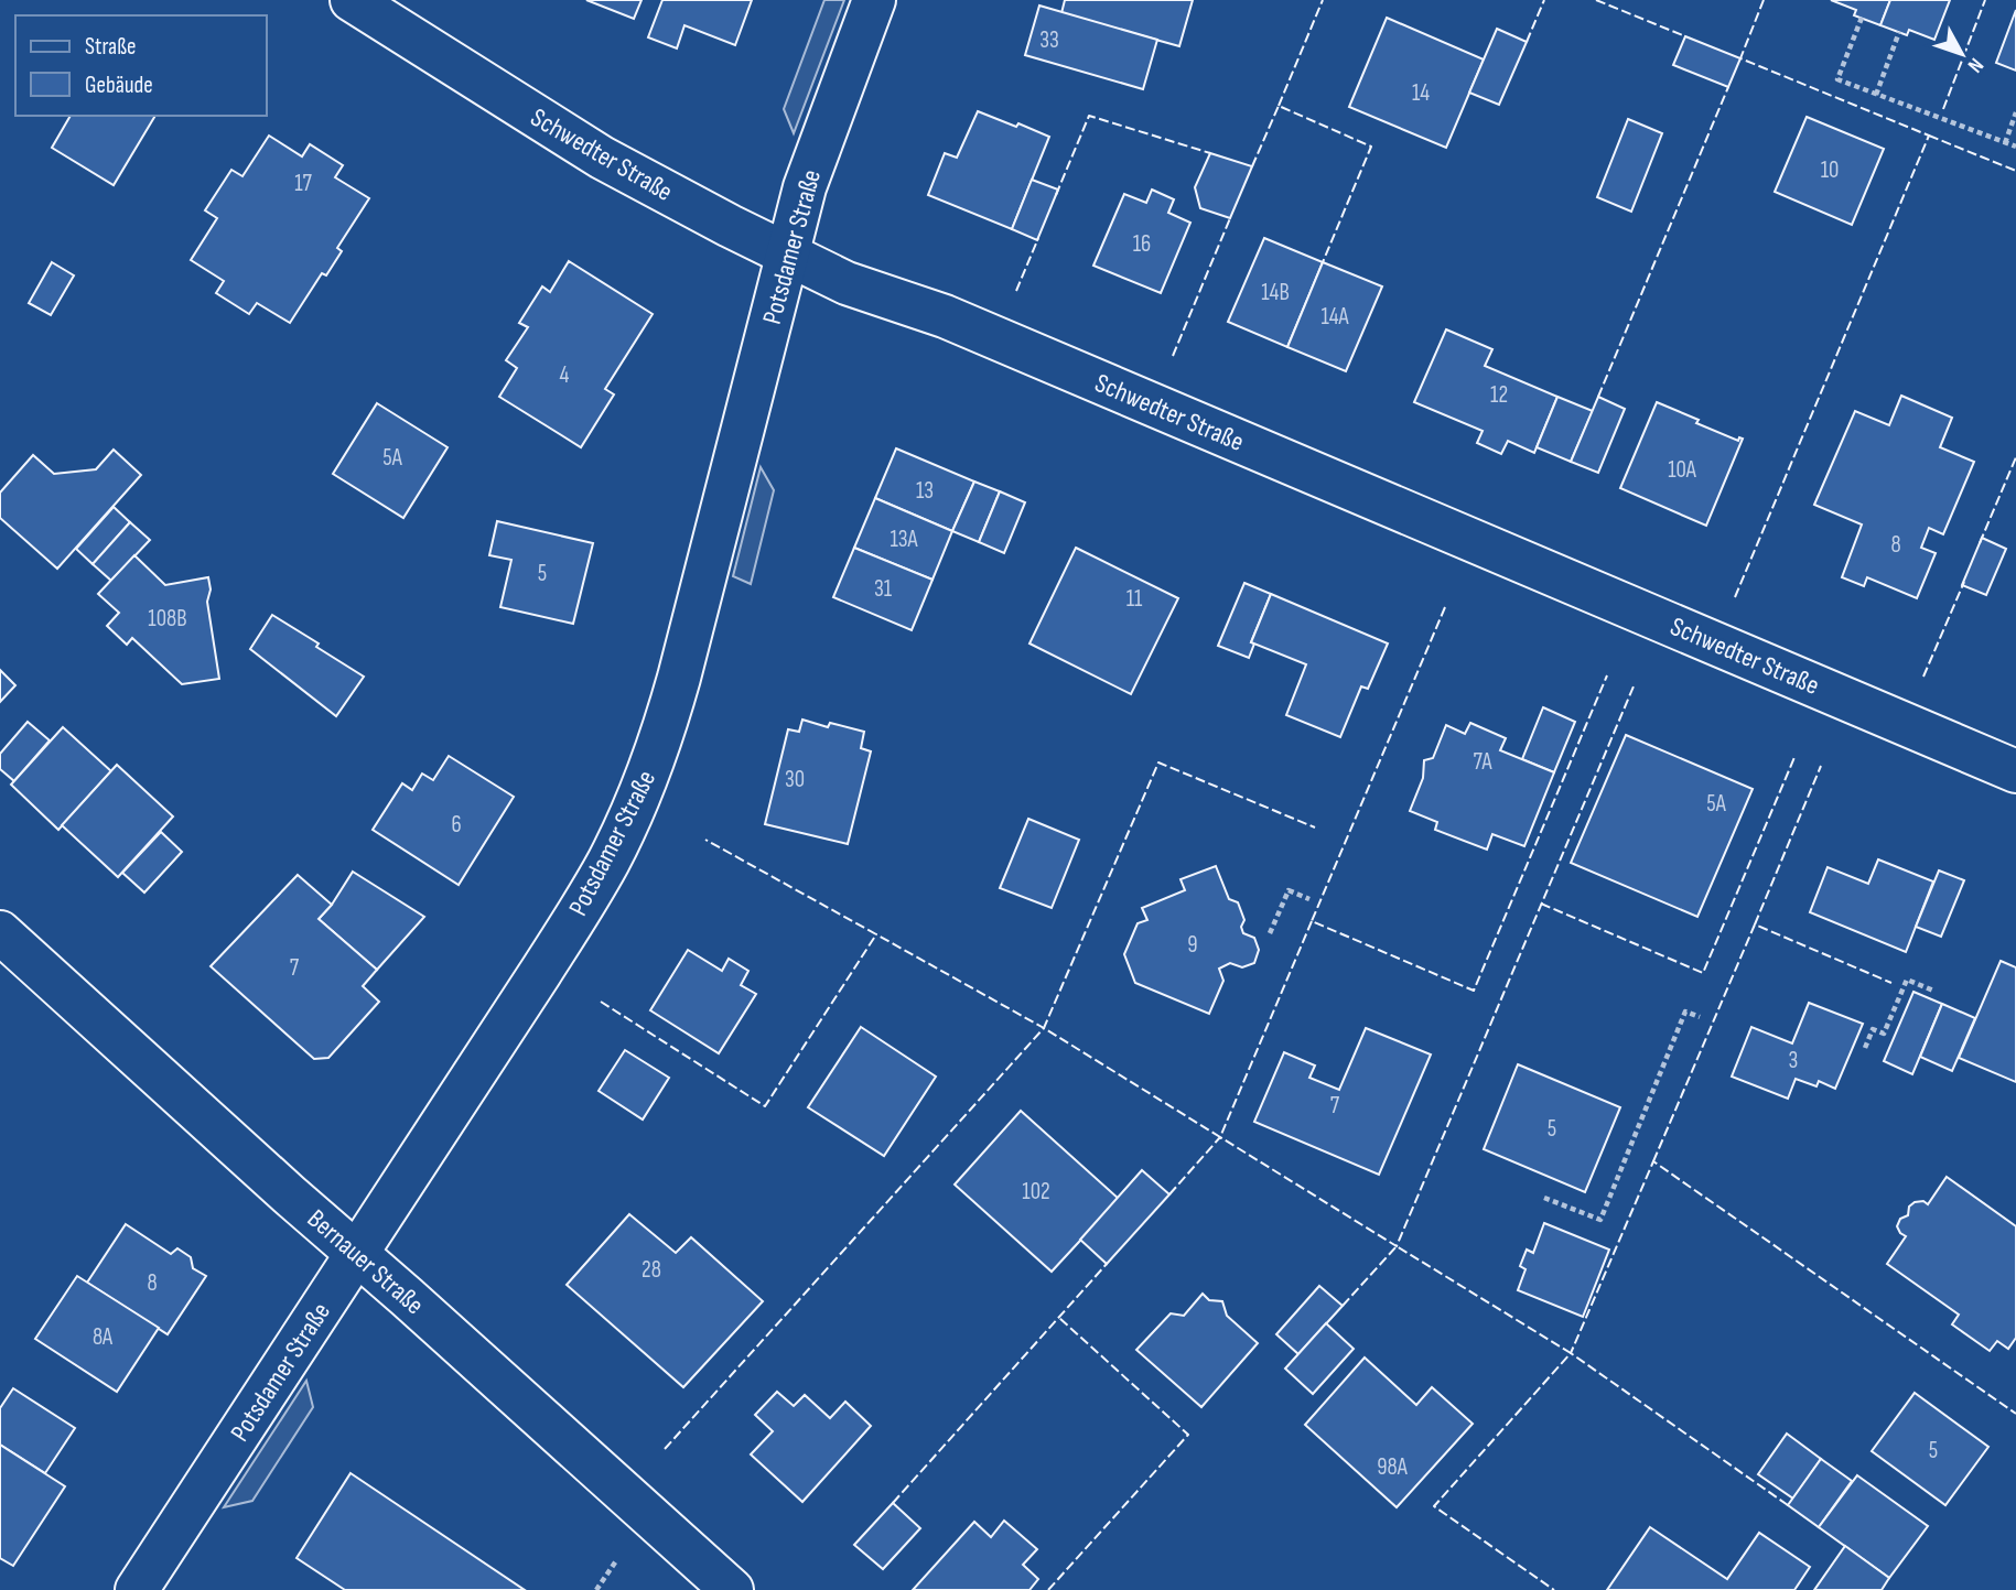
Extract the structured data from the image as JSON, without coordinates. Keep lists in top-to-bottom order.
{
  "streets": {
    "street": ["Schwedter Straße", "Potsdamer Straße", "Bernauer Straße"]
  },
  "crossings": [
    ["Schwedter Straße", "Potsdamer Straße"],
    ["Potsdamer Straße", "Bernauer Straße"]
  ],
  "house_numbers": [
    "33",
    "14",
    "10",
    "17",
    "16",
    "14B",
    "14A",
    "4",
    "12",
    "5A",
    "10A",
    "13",
    "13A",
    "8",
    "5",
    "31",
    "11",
    "108B",
    "7A",
    "30",
    "5A",
    "6",
    "9",
    "7",
    "3",
    "7",
    "5",
    "102",
    "28",
    "8",
    "8A",
    "5",
    "98A"
  ],
  "legend": ["Straße", "Gebäude"],
  "north": "bottom right"
}
